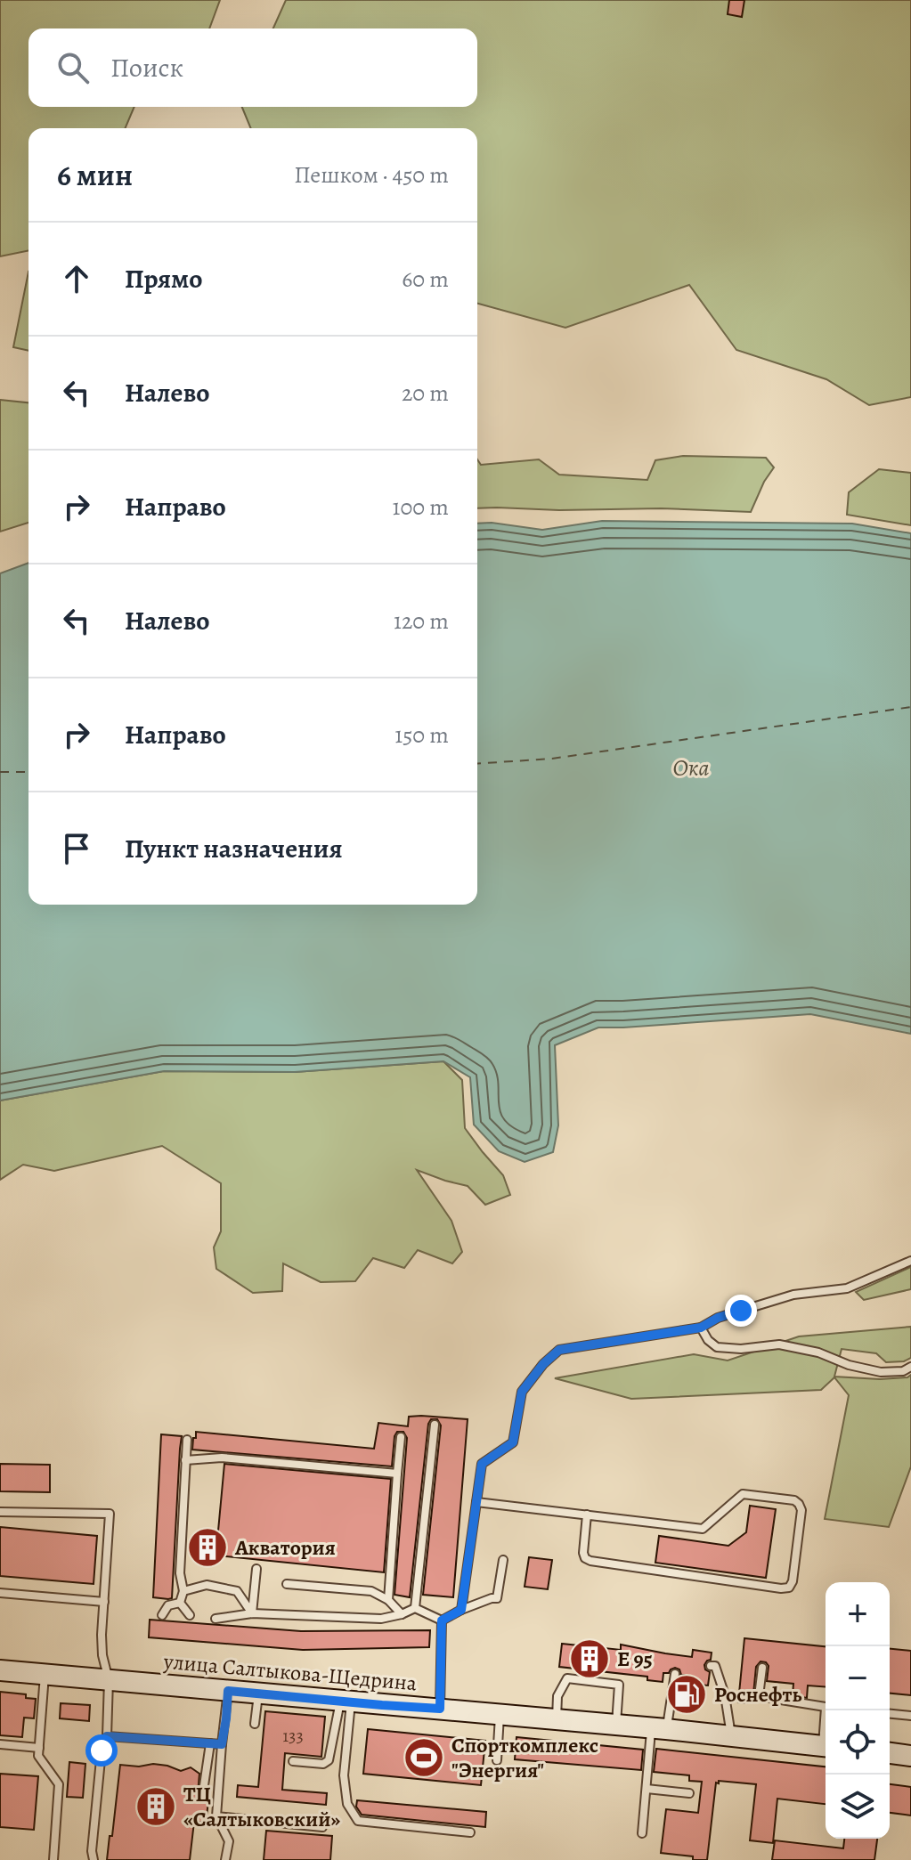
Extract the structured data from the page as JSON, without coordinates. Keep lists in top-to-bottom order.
{
  "streets": {
    "main road": ["улица Салтыкова-Щедрина"]
  },
  "water": ["Ока"],
  "places": {
    "building": ["Акватория", "Е 95", "ТЦ «Салтыковский»"],
    "fuel station": ["Роснефть"],
    "sports": ["Спорткомплекс \"Энергия\""]
  },
  "house_numbers": ["133"],
  "page": {
    "search": "Поиск",
    "heading": ["6 мин", "Пешком · 450 m"],
    "list": [
      ["Прямо", "60 m"],
      ["Налево", "20 m"],
      ["Направо", "100 m"],
      ["Налево", "120 m"],
      ["Направо", "150 m"],
      "Пункт назначения"
    ],
    "map_buttons": ["+", "−"]
  }
}
